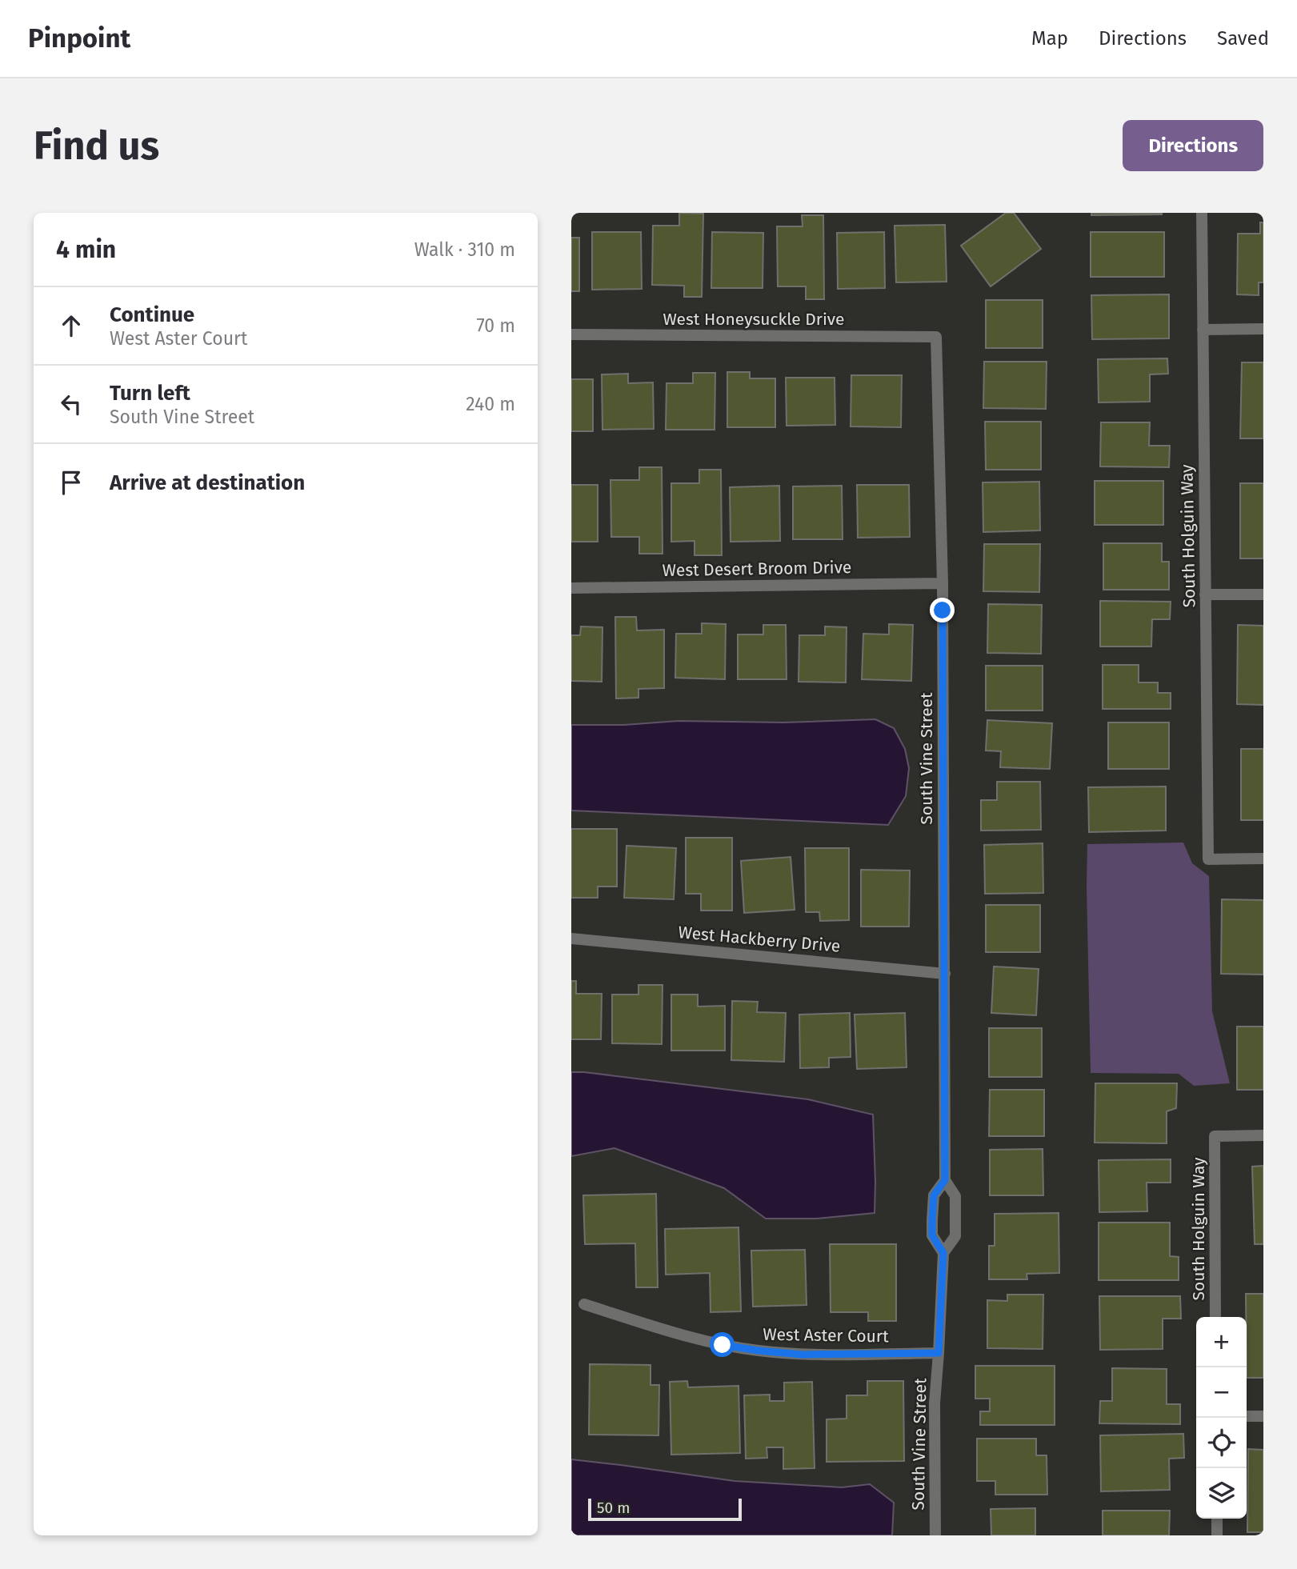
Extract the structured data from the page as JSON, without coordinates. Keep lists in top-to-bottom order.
{
  "streets": {
    "street": [
      "West Honeysuckle Drive",
      "South Holguin Way",
      "West Desert Broom Drive",
      "South Vine Street",
      "West Hackberry Drive",
      "West Aster Court"
    ]
  },
  "crossings": [
    ["West Honeysuckle Drive", "South Vine Street"],
    ["West Desert Broom Drive", "South Vine Street"],
    ["South Vine Street", "West Hackberry Drive"],
    ["South Vine Street", "West Aster Court"]
  ],
  "scale_bar": "50 m",
  "page": {
    "header": "Pinpoint",
    "nav": ["Map", "Directions", "Saved"],
    "buttons": "Directions",
    "title": "Find us",
    "heading": ["4 min", "Walk · 310 m"],
    "list": [
      ["Continue", "West Aster Court", "70 m"],
      ["Turn left", "South Vine Street", "240 m"],
      "Arrive at destination"
    ],
    "map_buttons": ["+", "−"],
    "scale": "50 m"
  }
}
